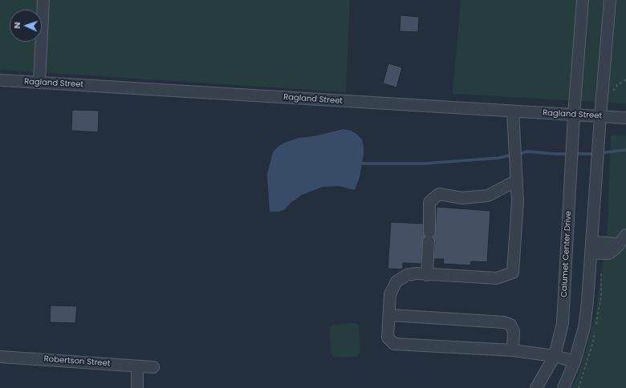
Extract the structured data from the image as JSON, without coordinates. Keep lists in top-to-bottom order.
{
  "streets": {
    "street": ["Ragland Street", "Calumet Center Drive", "Robertson Street"]
  },
  "crossings": [
    ["Ragland Street", "Calumet Center Drive"]
  ],
  "north": "left"
}
